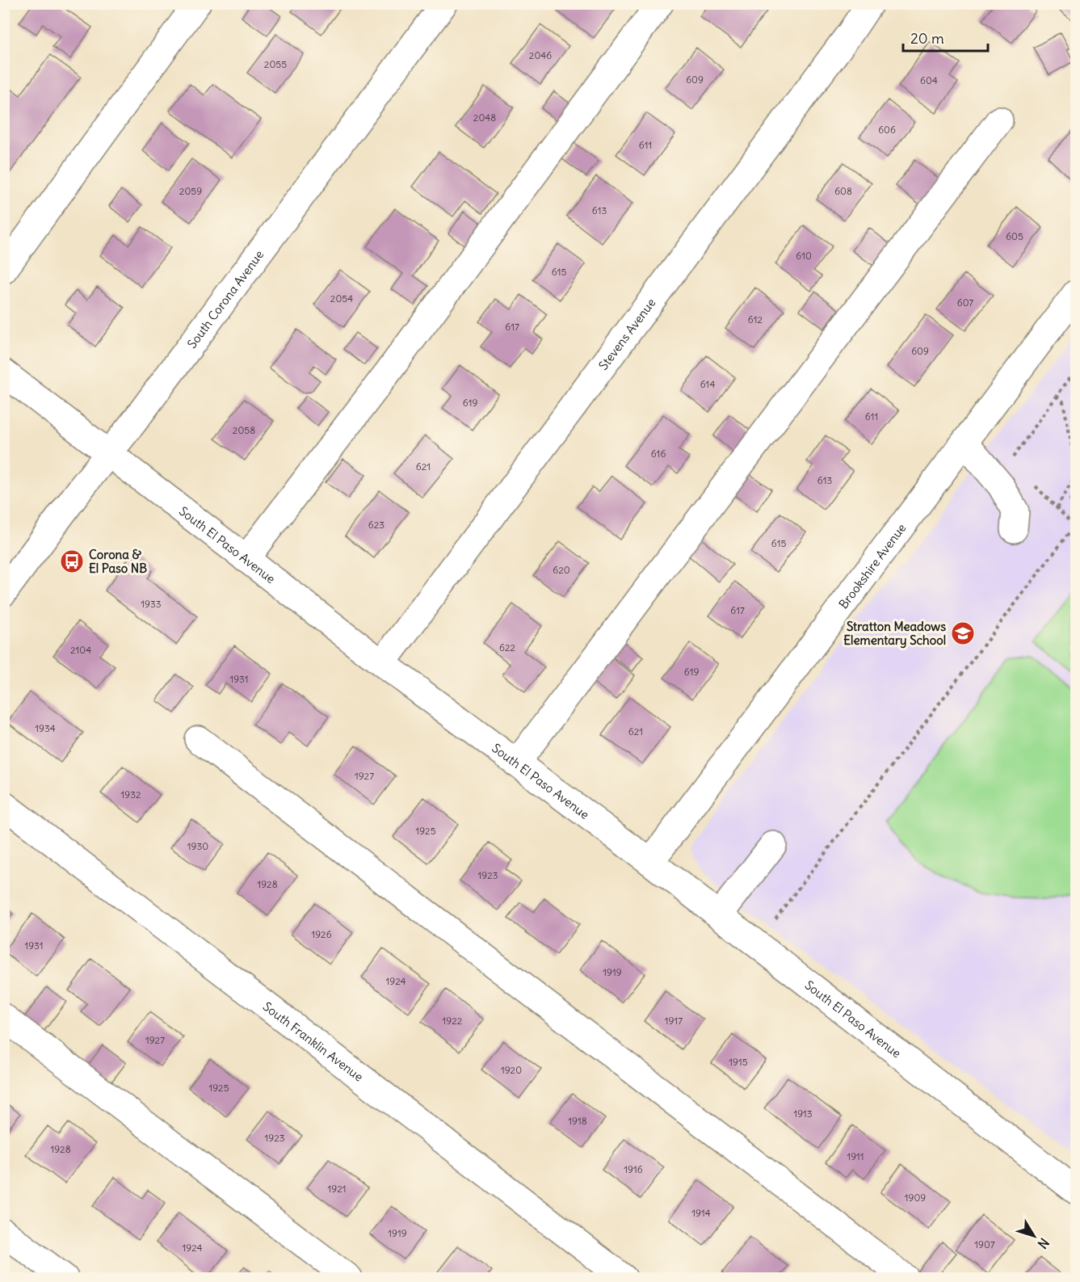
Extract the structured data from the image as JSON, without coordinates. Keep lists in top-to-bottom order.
{
  "streets": {
    "street": [
      "South Corona Avenue",
      "Stevens Avenue",
      "South El Paso Avenue",
      "Brookshire Avenue",
      "South Franklin Avenue"
    ]
  },
  "crossings": [
    ["South Corona Avenue", "South El Paso Avenue"],
    ["Stevens Avenue", "South El Paso Avenue"],
    ["South El Paso Avenue", "Brookshire Avenue"]
  ],
  "places": {
    "bus stop": ["Corona & El Paso NB"],
    "school or university": ["Stratton Meadows Elementary School"]
  },
  "house_numbers": [
    "2046",
    "2055",
    "609",
    "604",
    "2048",
    "606",
    "611",
    "2059",
    "608",
    "613",
    "605",
    "610",
    "615",
    "2054",
    "607",
    "612",
    "617",
    "609",
    "614",
    "619",
    "611",
    "2058",
    "616",
    "621",
    "613",
    "623",
    "615",
    "620",
    "1933",
    "617",
    "622",
    "2104",
    "619",
    "1931",
    "1934",
    "621",
    "1927",
    "1932",
    "1925",
    "1930",
    "1923",
    "1928",
    "1926",
    "1931",
    "1919",
    "1924",
    "1922",
    "1917",
    "1927",
    "1915",
    "1920",
    "1925",
    "1913",
    "1918",
    "1923",
    "1928",
    "1911",
    "1916",
    "1921",
    "1909",
    "1914",
    "1919",
    "1907",
    "1924"
  ],
  "scale_bar": "20 m",
  "north": "bottom right"
}
